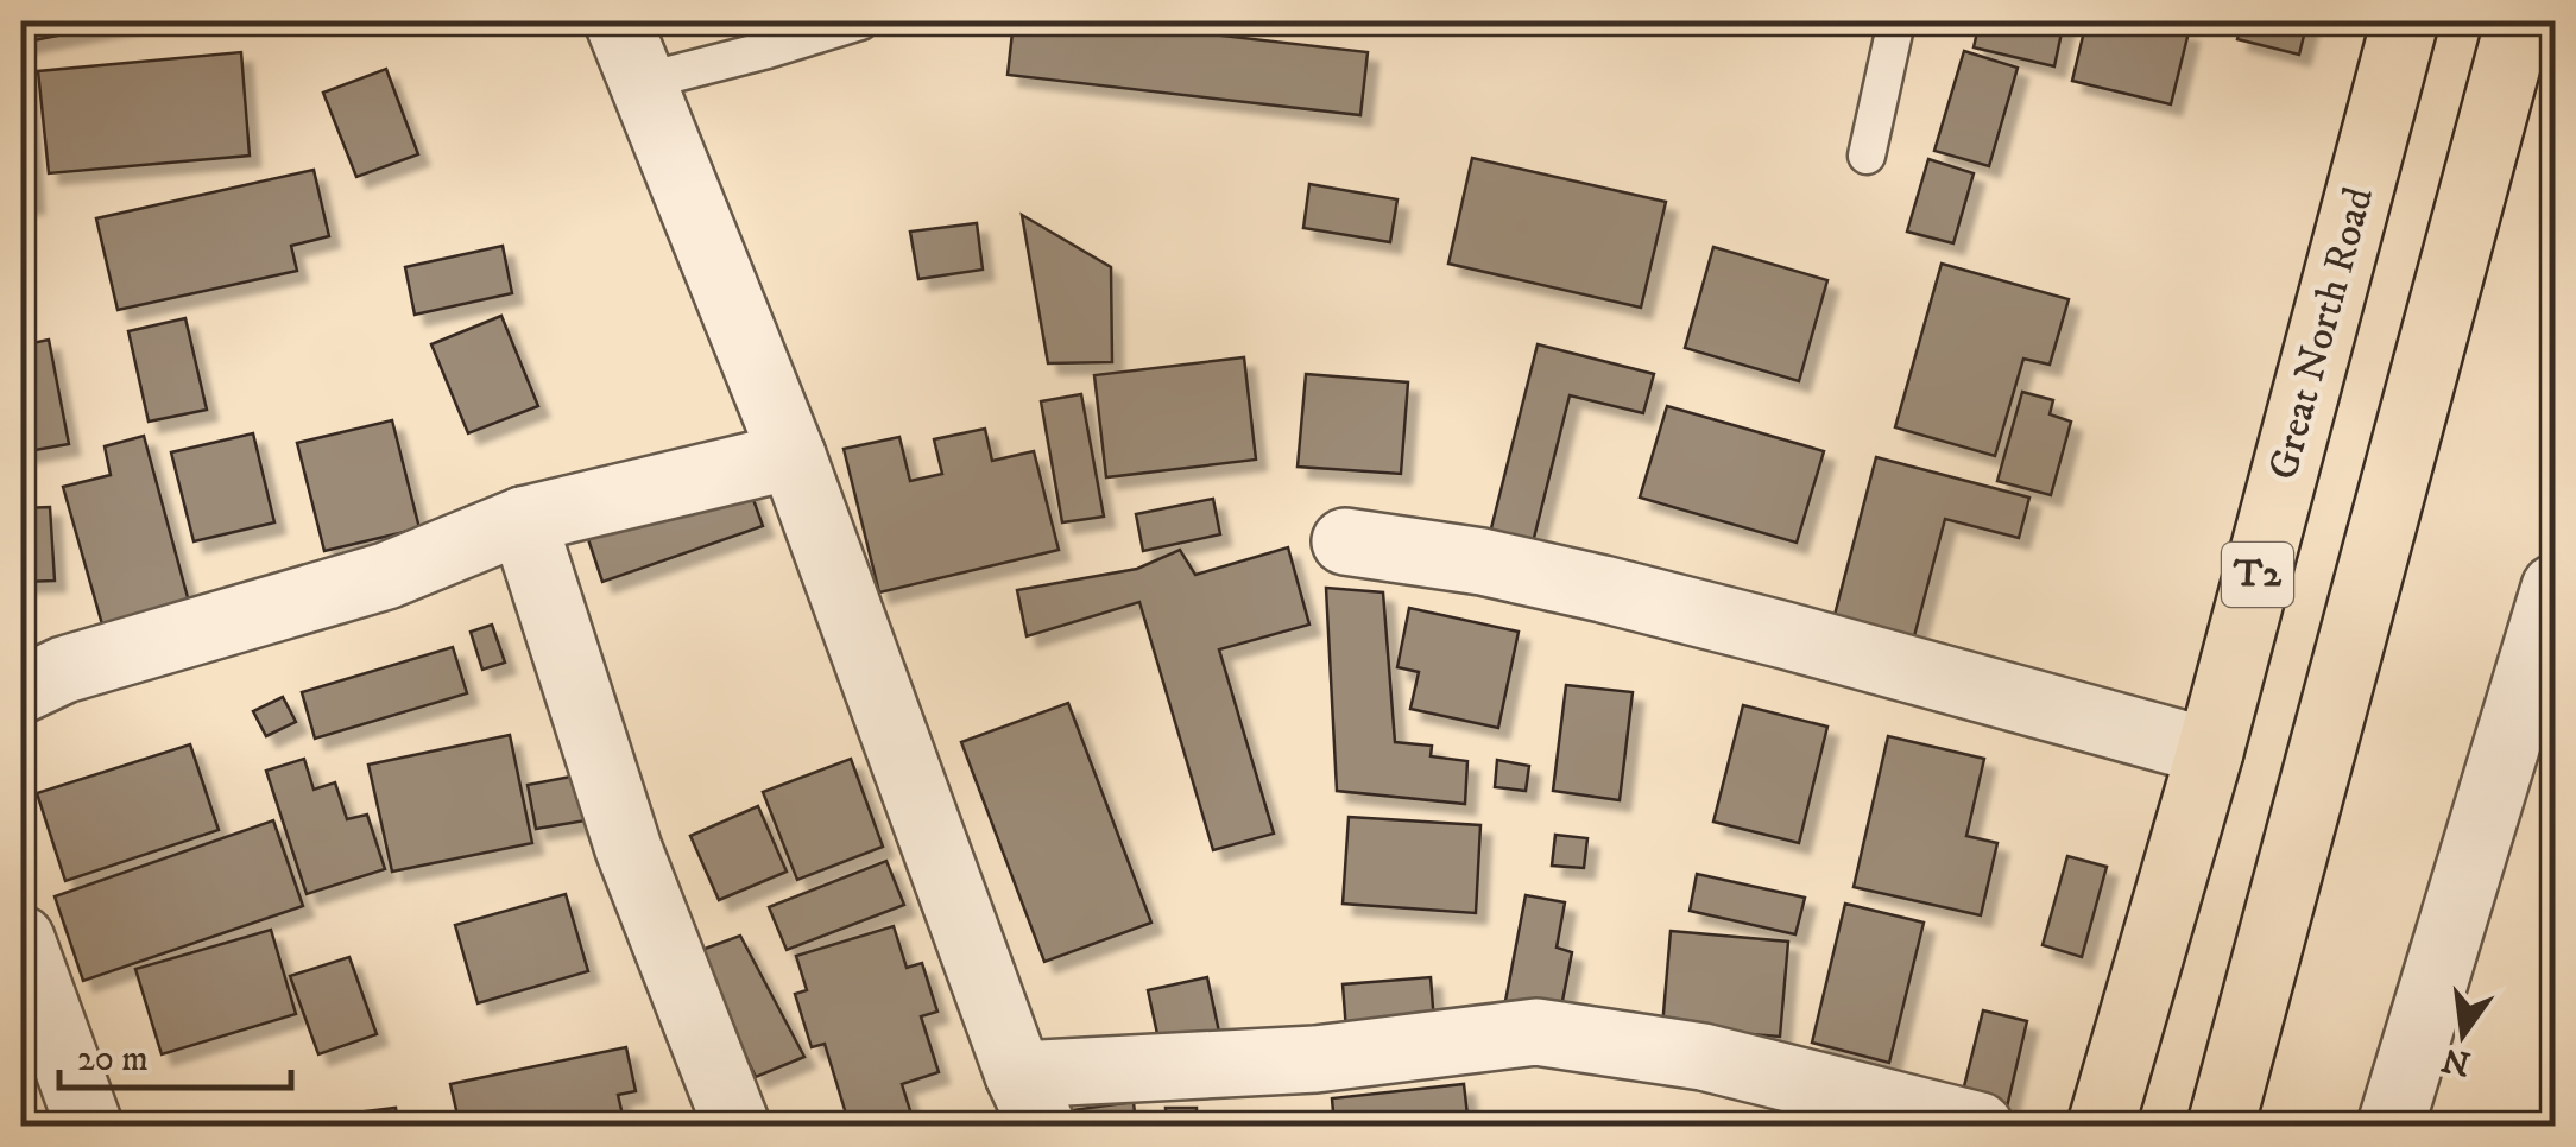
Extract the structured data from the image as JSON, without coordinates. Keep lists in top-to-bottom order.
{
  "streets": {
    "main road": ["Great North Road", "T2"]
  },
  "scale_bar": "20 m",
  "north": "bottom"
}
